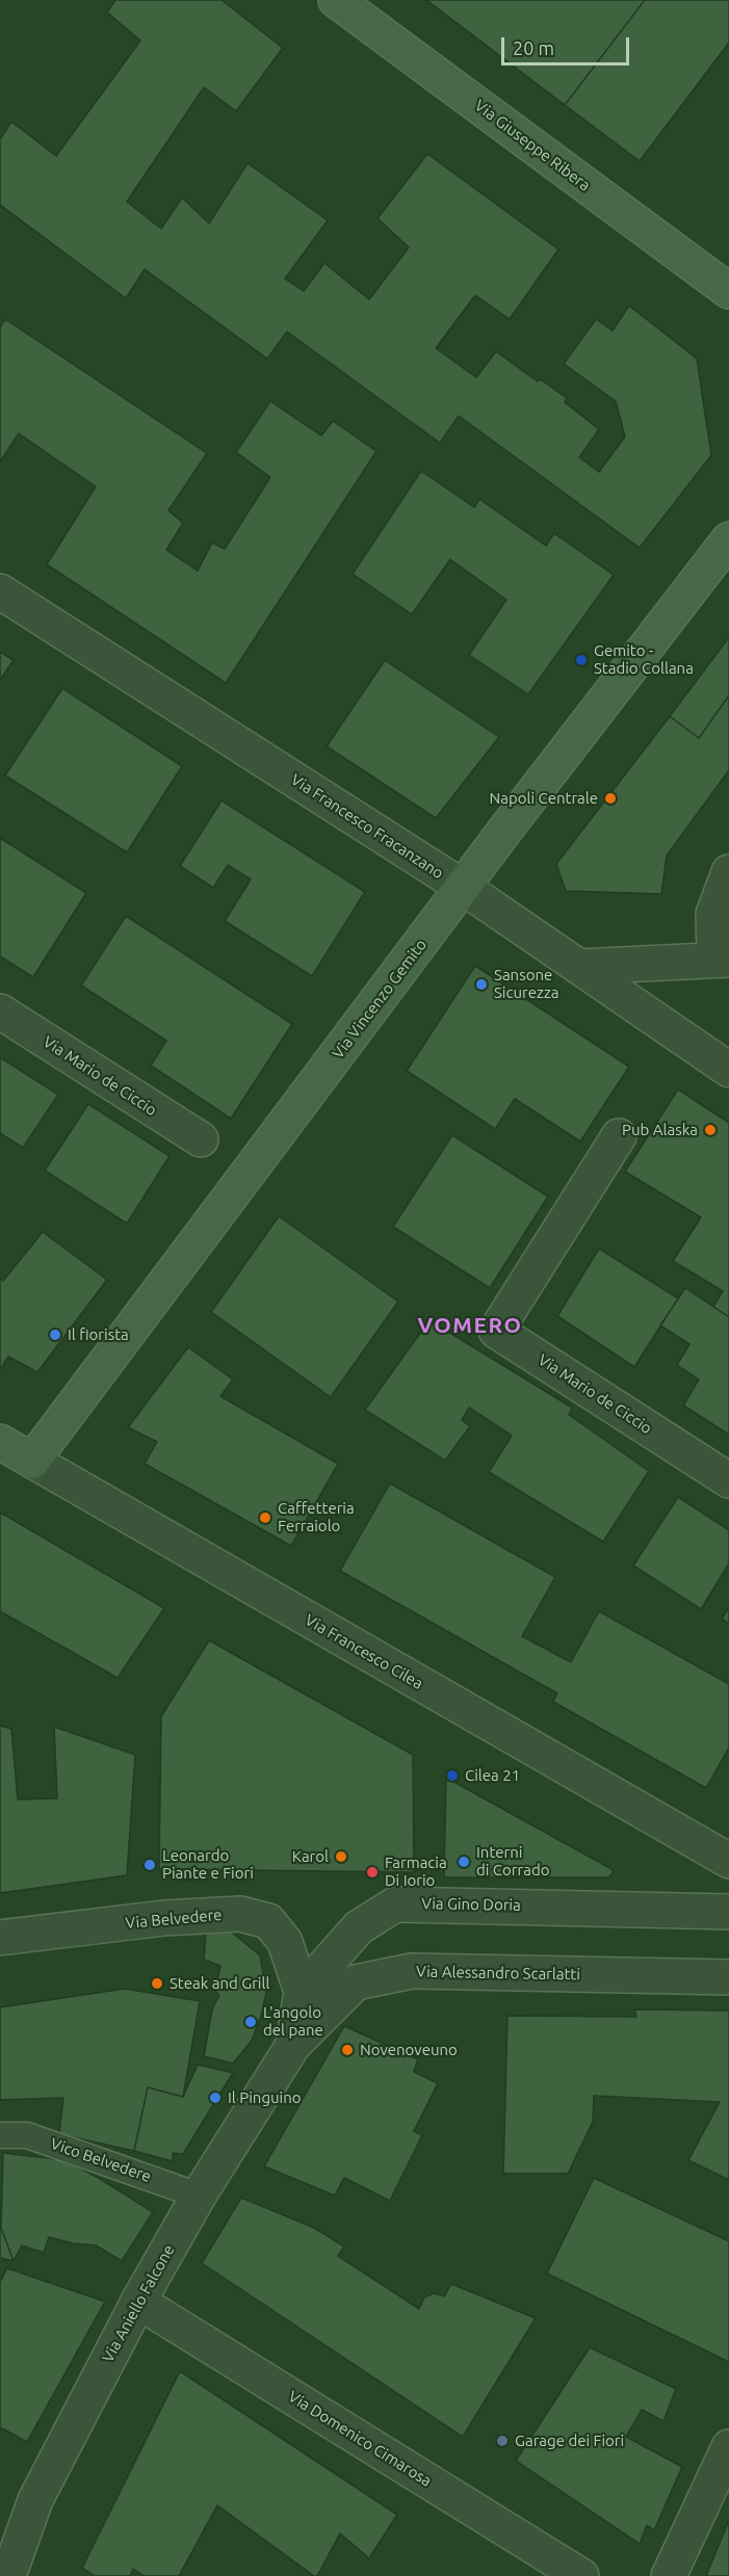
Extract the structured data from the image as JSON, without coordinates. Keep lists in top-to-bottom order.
{
  "streets": {
    "main road": ["Via Giuseppe Ribera", "Via Vincenzo Gemito", "Via Francesco Cilea"],
    "street": [
      "Via Francesco Fracanzano",
      "Via Mario de Ciccio",
      "Via Gino Doria",
      "Via Belvedere",
      "Via Alessandro Scarlatti",
      "Via Aniello Falcone",
      "Via Domenico Cimarosa"
    ],
    "lane": ["Vico Belvedere"]
  },
  "crossings": [
    ["Via Francesco Fracanzano", "Via Vincenzo Gemito"],
    ["Via Vincenzo Gemito", "Via Francesco Cilea"],
    ["Via Gino Doria", "Via Belvedere"],
    ["Via Alessandro Scarlatti", "Via Aniello Falcone"],
    ["Vico Belvedere", "Via Aniello Falcone"],
    ["Via Aniello Falcone", "Via Domenico Cimarosa"]
  ],
  "districts": ["VOMERO"],
  "places": [
    "Gemito - Stadio Collana",
    "Napoli Centrale",
    "Sansone Sicurezza",
    "Pub Alaska",
    "Il fiorista",
    "Caffetteria Ferraiolo",
    "Cilea 21",
    "Karol",
    "Interni di Corrado",
    "Leonardo Piante e Fiori",
    "Farmacia Di Iorio",
    "Steak and Grill",
    "L'angolo del pane",
    "Novenoveuno",
    "Il Pinguino",
    "Garage dei Fiori"
  ],
  "scale_bar": "20 m"
}
